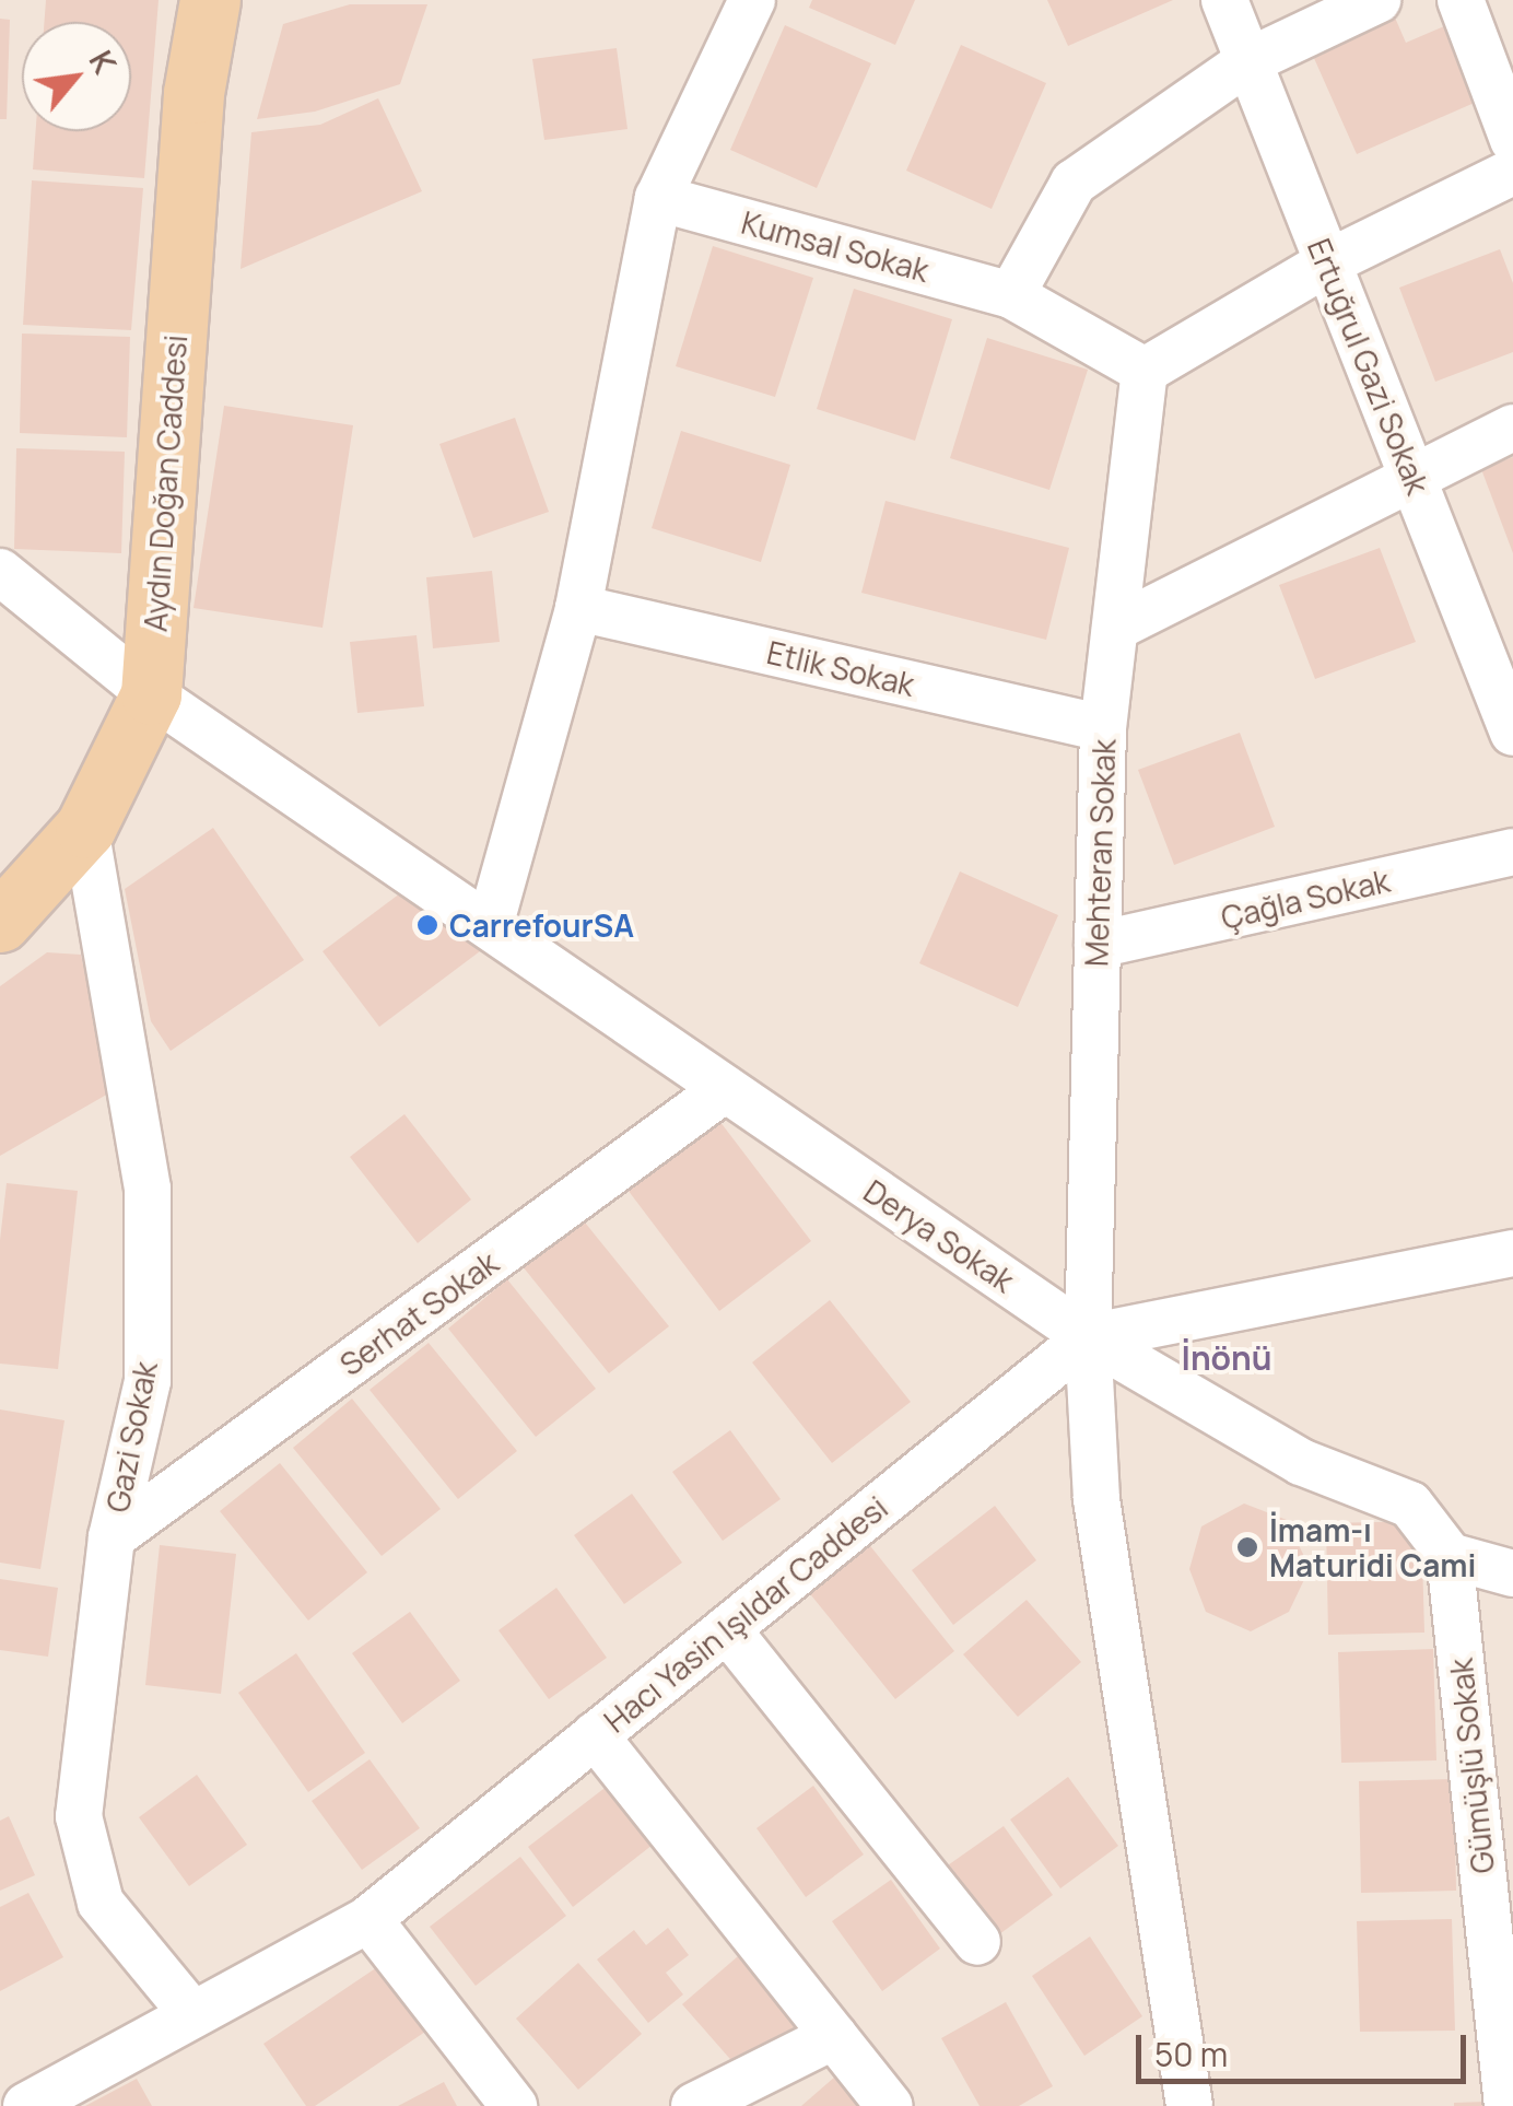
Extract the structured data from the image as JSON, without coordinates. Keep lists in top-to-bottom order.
{
  "streets": {
    "main road": ["Aydın Doğan Caddesi"],
    "street": [
      "Kumsal Sokak",
      "Ertuğrul Gazi Sokak",
      "Etlik Sokak",
      "Mehteran Sokak",
      "Çağla Sokak",
      "Derya Sokak",
      "Serhat Sokak",
      "Gazi Sokak",
      "Hacı Yasin Işıldar Caddesi",
      "Gümüşlü Sokak"
    ]
  },
  "crossings": [
    ["Kumsal Sokak", "Mehteran Sokak"],
    ["Aydın Doğan Caddesi", "Derya Sokak"],
    ["Aydın Doğan Caddesi", "Gazi Sokak"],
    ["Etlik Sokak", "Mehteran Sokak"],
    ["Mehteran Sokak", "Çağla Sokak"],
    ["Mehteran Sokak", "Derya Sokak"],
    ["Mehteran Sokak", "Hacı Yasin Işıldar Caddesi"],
    ["Derya Sokak", "Serhat Sokak"],
    ["Derya Sokak", "Hacı Yasin Işıldar Caddesi"],
    ["Derya Sokak", "Gümüşlü Sokak"],
    ["Serhat Sokak", "Gazi Sokak"],
    ["Gazi Sokak", "Hacı Yasin Işıldar Caddesi"]
  ],
  "districts": ["İnönü"],
  "places": ["CarrefourSA", "İmam-ı Maturidi Cami"],
  "scale_bar": "50 m",
  "north": "top right"
}
